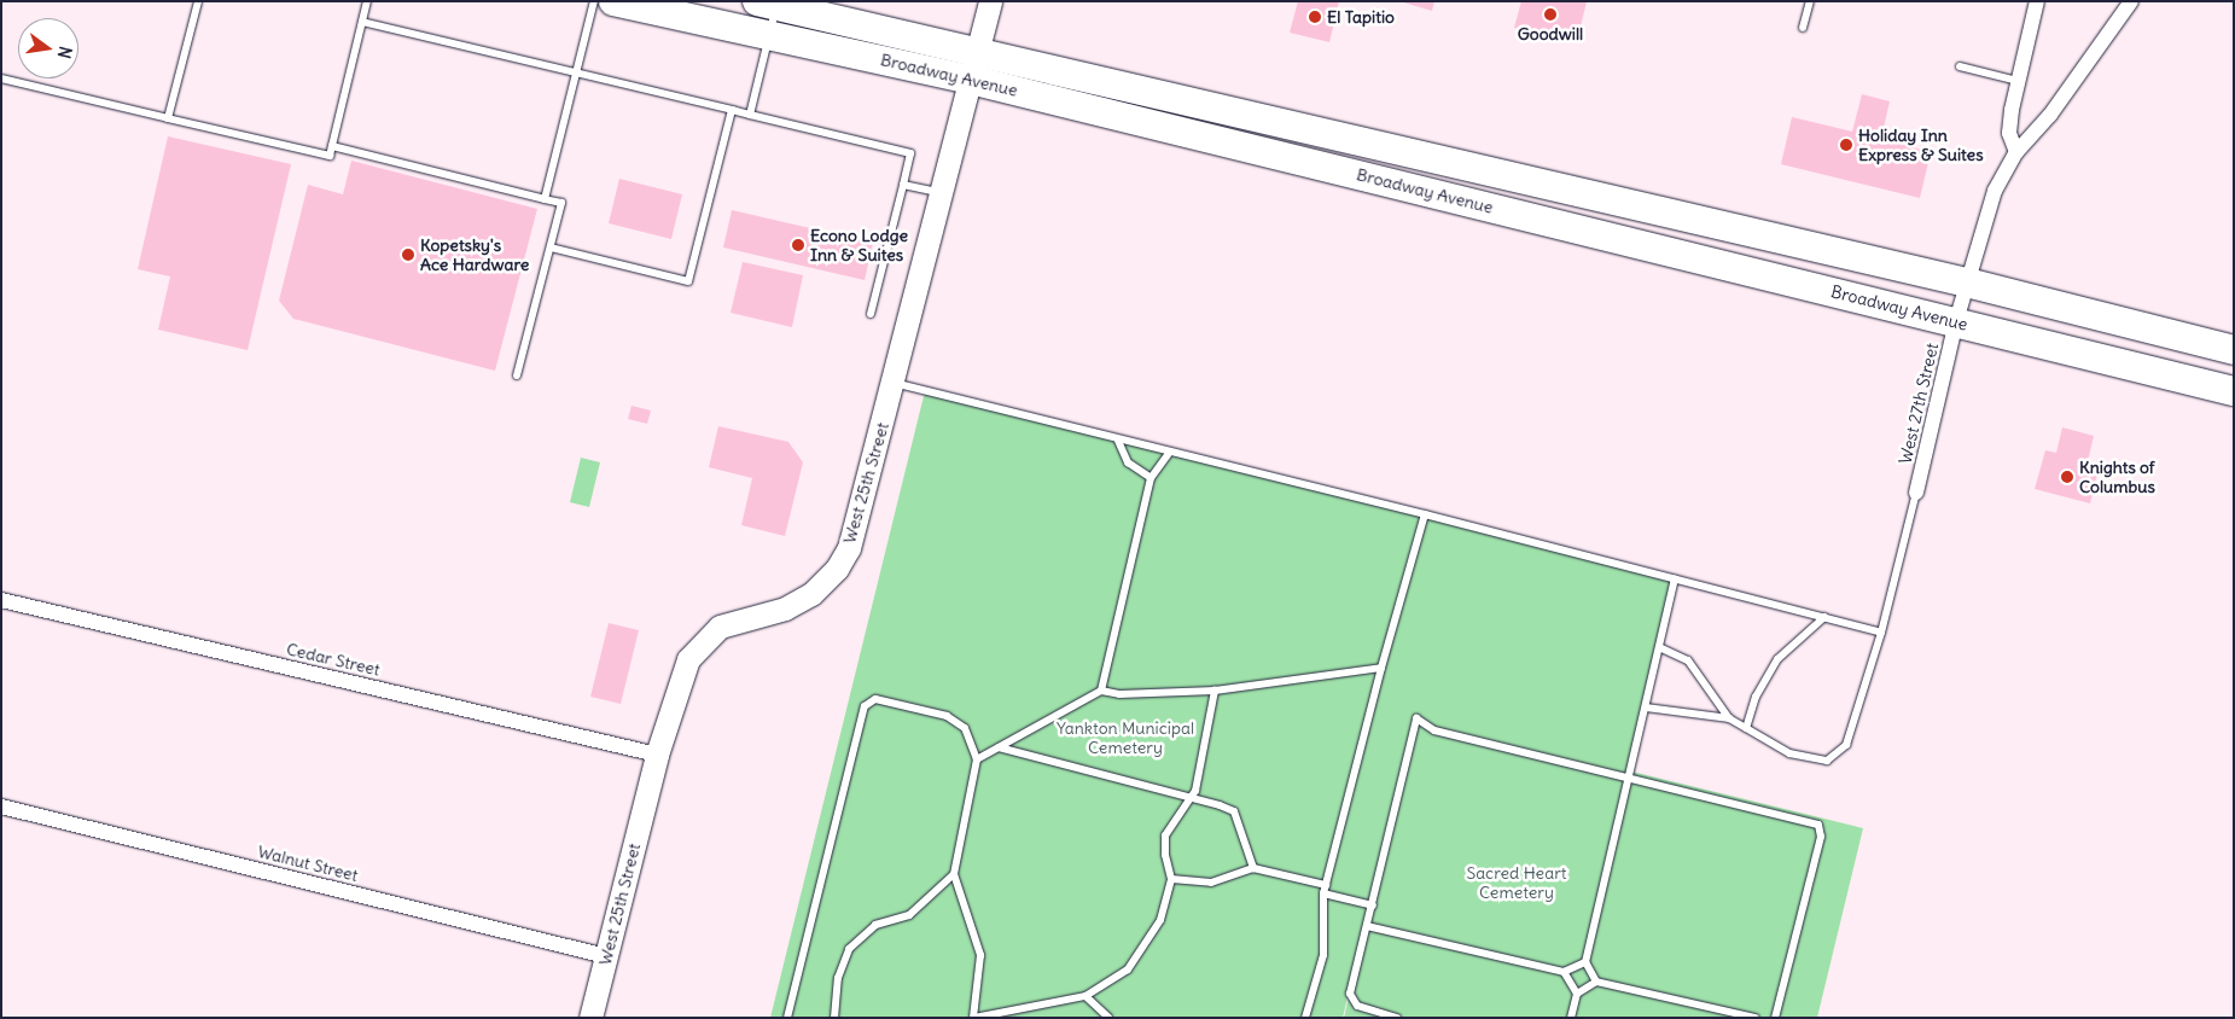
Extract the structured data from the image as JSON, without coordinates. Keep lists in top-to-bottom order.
{
  "streets": {
    "highway": ["Broadway Avenue"],
    "street": [
      "West 27th Street",
      "West 25th Street",
      "Cedar Street",
      "Walnut Street"
    ]
  },
  "crossings": [
    ["Broadway Avenue", "West 27th Street"],
    ["Broadway Avenue", "West 25th Street"],
    ["West 25th Street", "Cedar Street"],
    ["West 25th Street", "Walnut Street"]
  ],
  "parks": ["Yankton Municipal Cemetery", "Sacred Heart Cemetery"],
  "places": [
    "Goodwill",
    "El Tapitio",
    "Holiday Inn Express & Suites",
    "Econo Lodge Inn & Suites",
    "Kopetsky's Ace Hardware",
    "Knights of Columbus"
  ],
  "north": "right"
}
